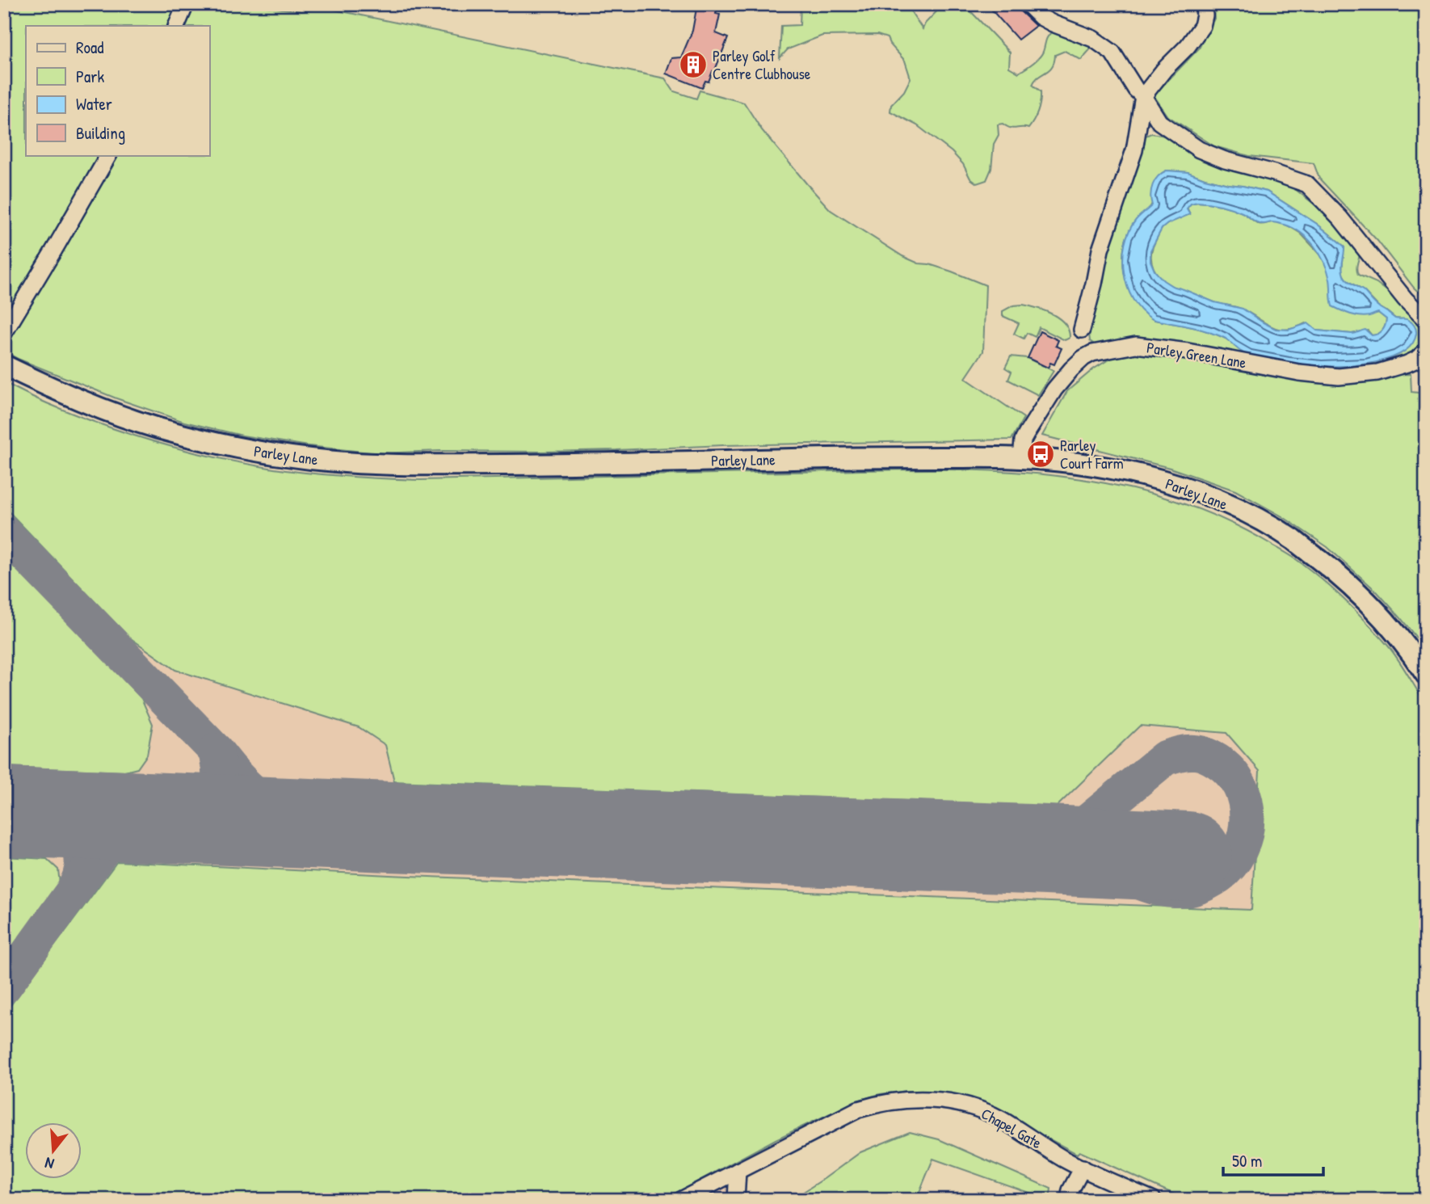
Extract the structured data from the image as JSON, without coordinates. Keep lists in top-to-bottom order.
{
  "streets": {
    "main road": ["Parley Lane"],
    "street": ["Parley Green Lane", "Chapel Gate"]
  },
  "crossings": [
    ["Parley Green Lane", "Parley Lane"]
  ],
  "places": {
    "building": ["Parley Golf Centre Clubhouse"],
    "bus stop": ["Parley Court Farm"]
  },
  "legend": [
    "Road",
    "Park",
    "Water",
    "Building"
  ],
  "scale_bar": "50 m",
  "north": "bottom"
}
